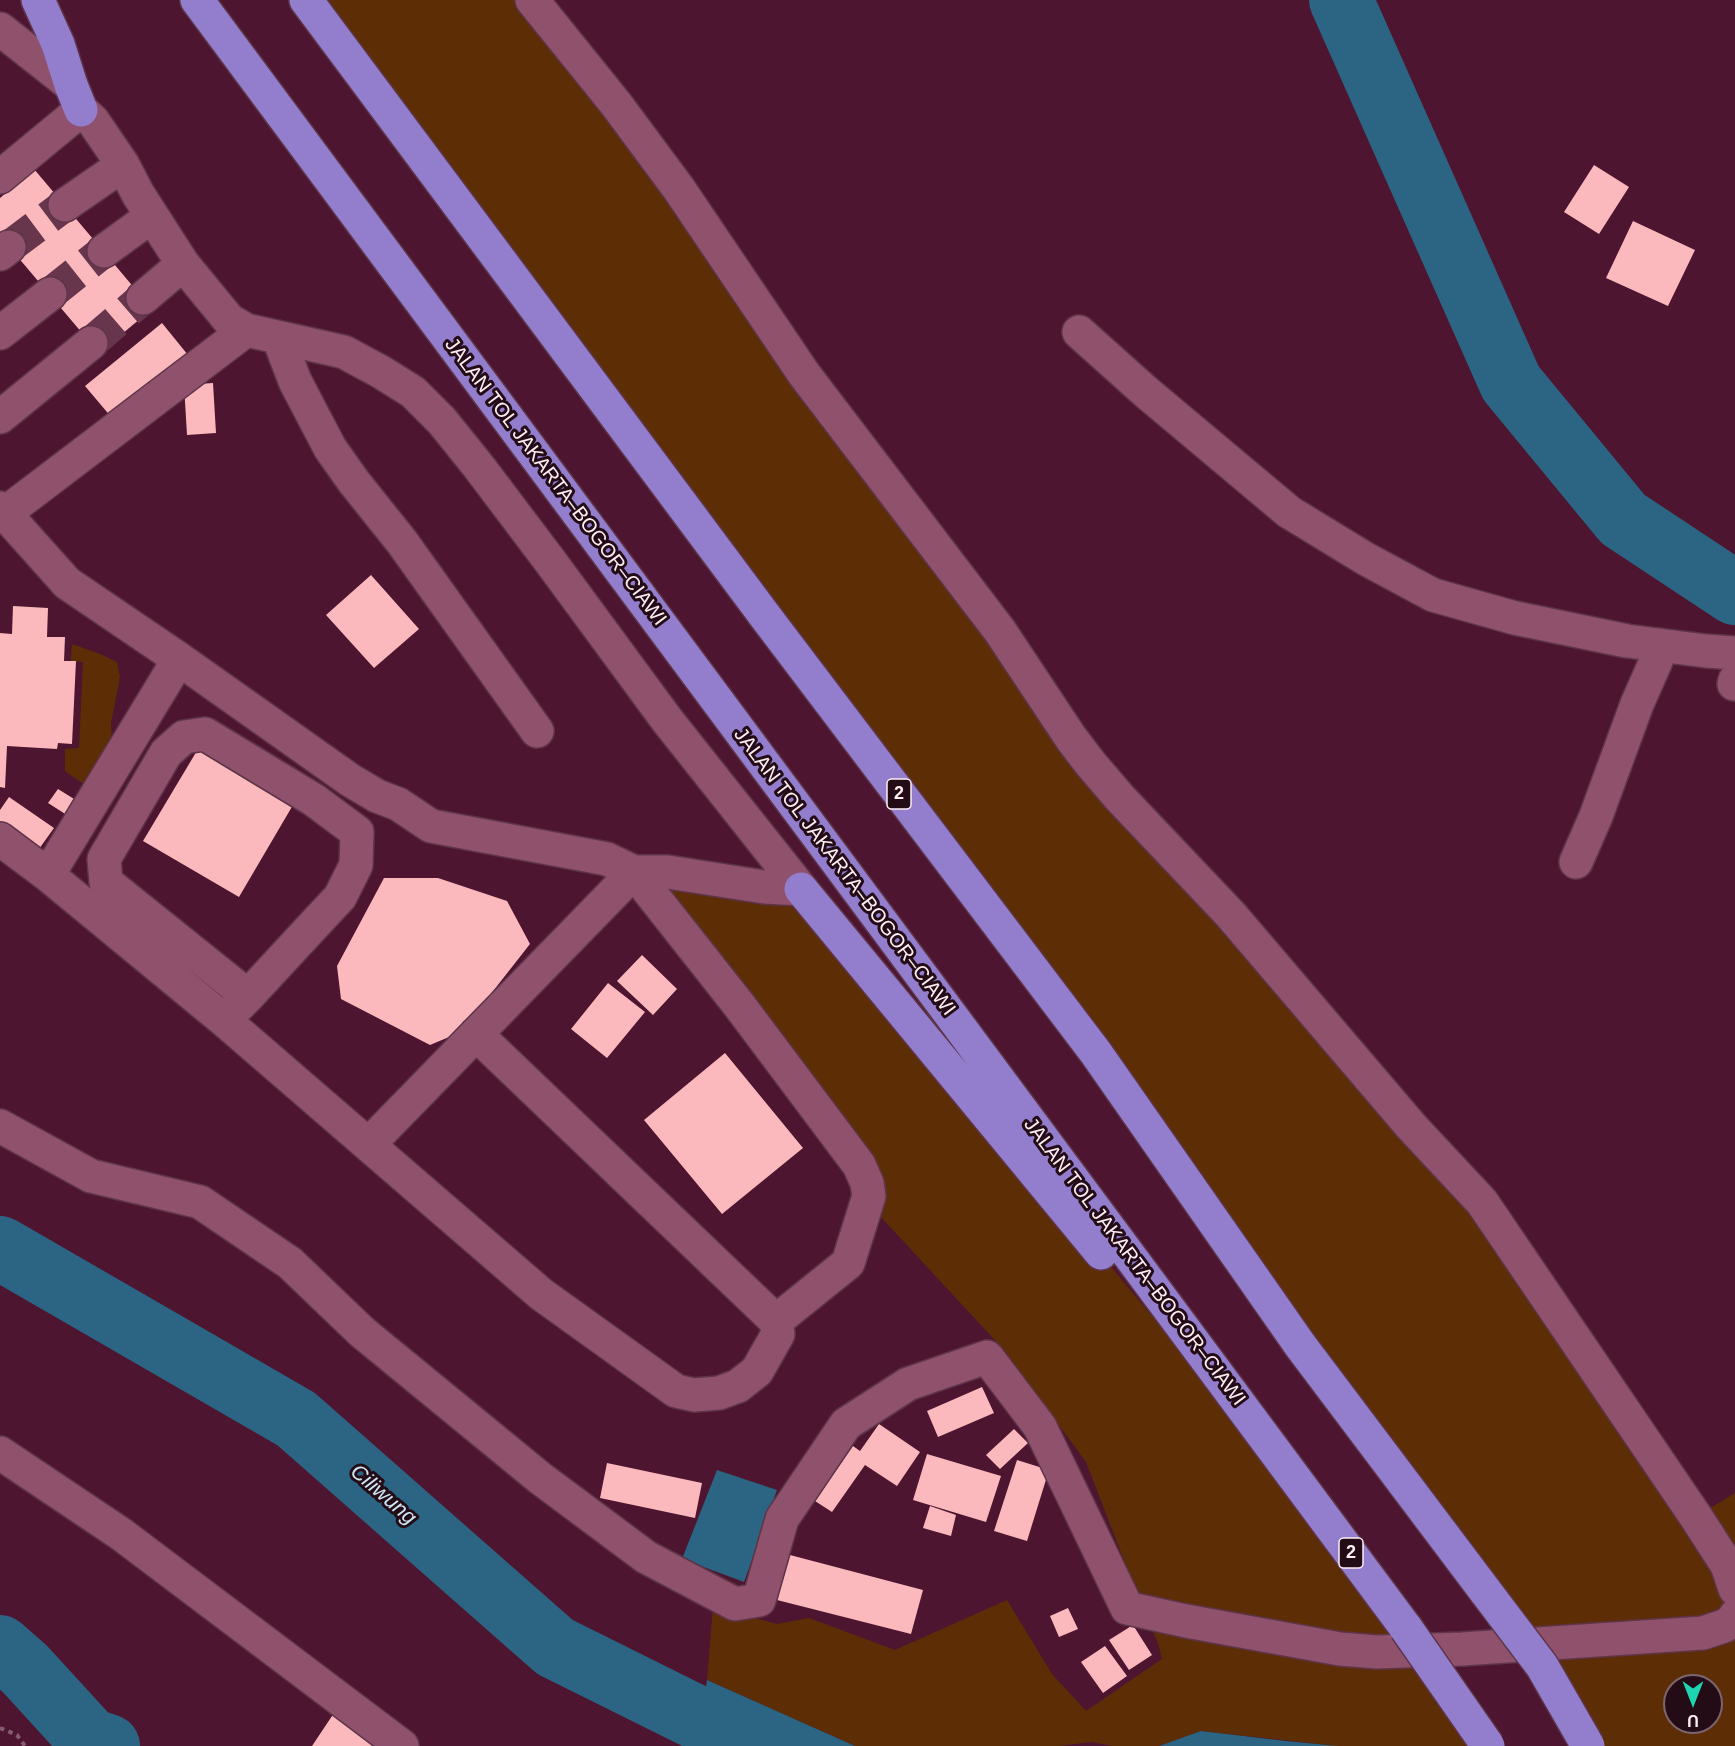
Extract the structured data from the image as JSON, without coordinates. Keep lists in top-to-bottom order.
{
  "streets": {
    "highway": ["JALAN TOL JAKARTA–BOGOR–CIAWI", "2"]
  },
  "water": ["Ciliwung"],
  "north": "bottom"
}
